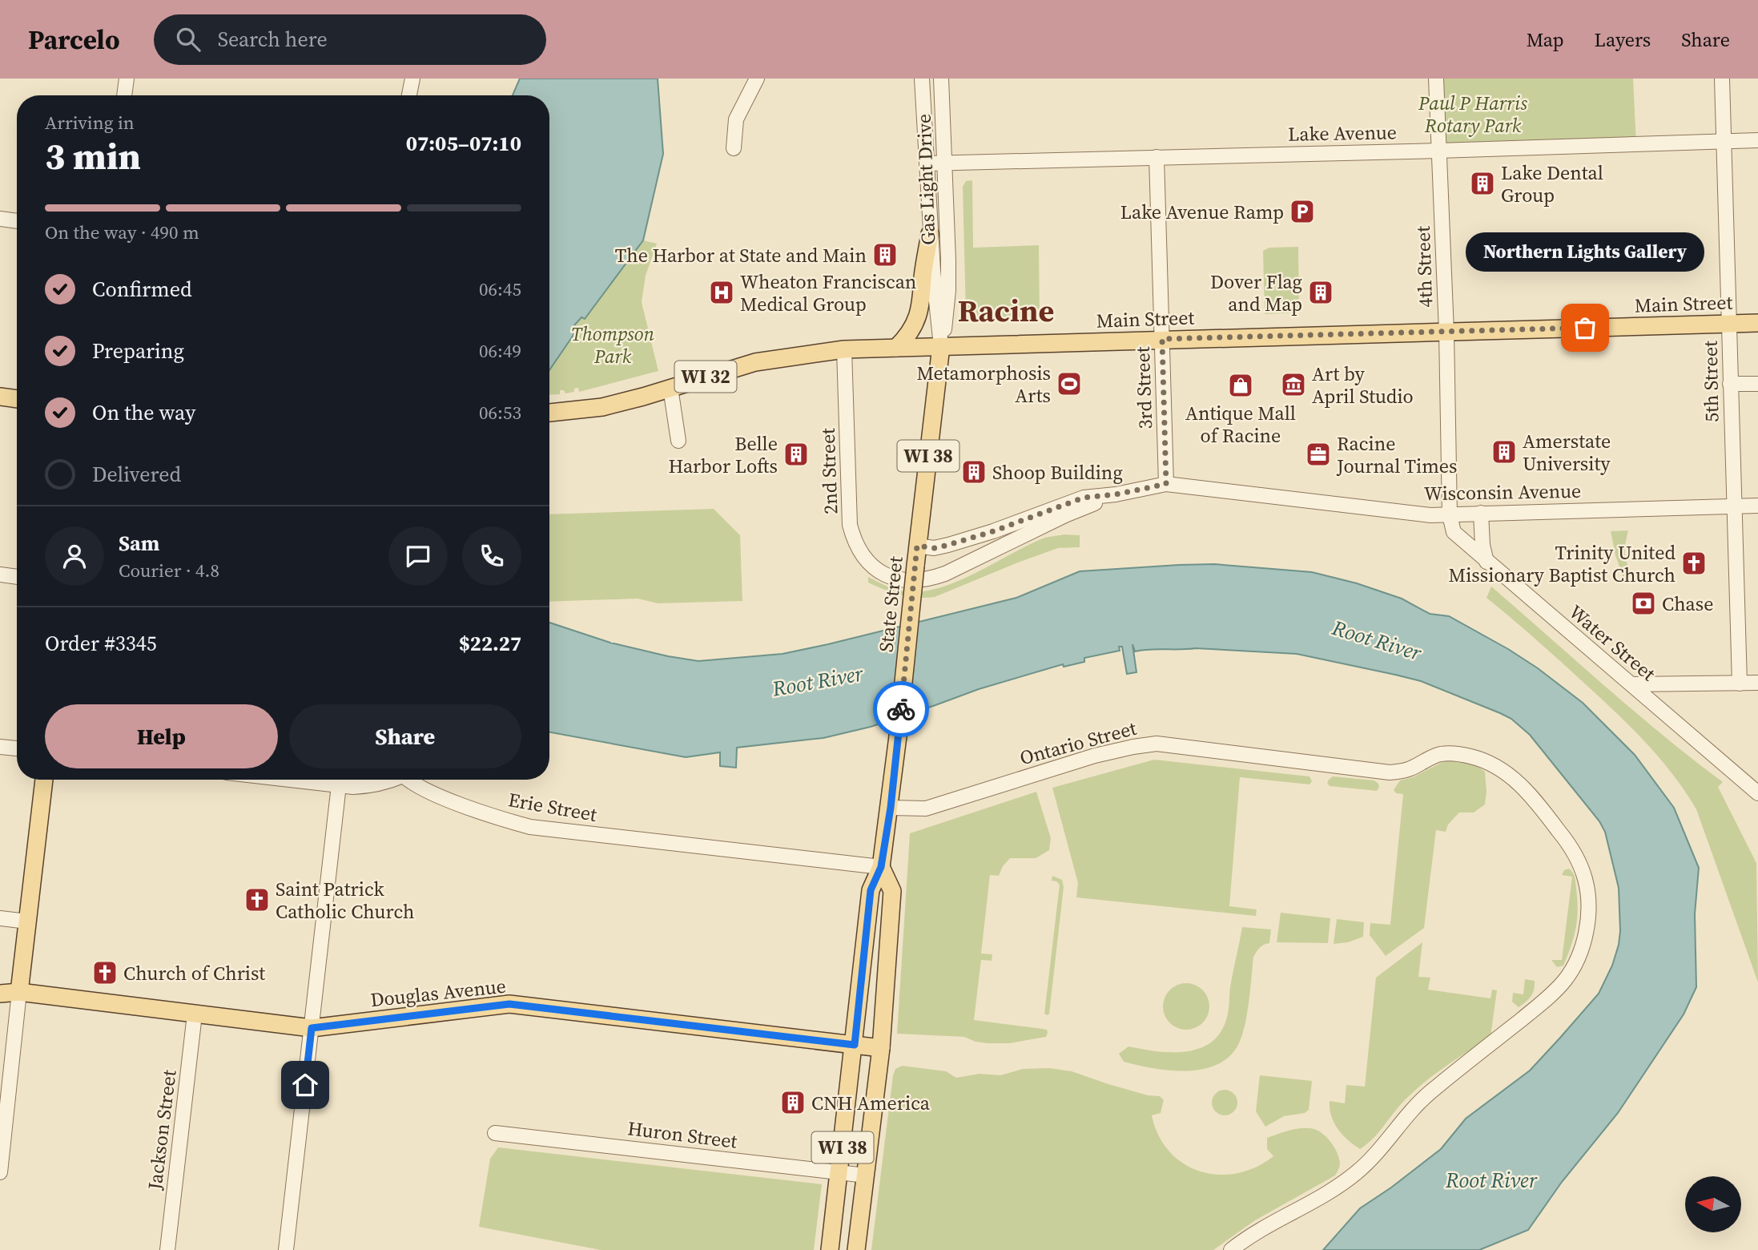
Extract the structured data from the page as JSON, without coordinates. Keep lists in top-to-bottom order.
{
  "streets": {
    "main road": [
      "Main Street",
      "WI 32",
      "WI 38",
      "State Street",
      "Douglas Avenue"
    ],
    "street": [
      "Lake Avenue",
      "Gas Light Drive",
      "4th Street",
      "5th Street",
      "3rd Street",
      "2nd Street",
      "Wisconsin Avenue",
      "Water Street",
      "Ontario Street",
      "Erie Street",
      "Jackson Street",
      "Huron Street"
    ]
  },
  "crossings": [
    ["Lake Avenue", "Gas Light Drive"],
    ["Lake Avenue", "4th Street"],
    ["Lake Avenue", "5th Street"],
    ["Lake Avenue", "3rd Street"],
    ["Gas Light Drive", "Main Street"],
    ["Gas Light Drive", "State Street"],
    ["4th Street", "Main Street"],
    ["4th Street", "Wisconsin Avenue"],
    ["4th Street", "Water Street"],
    ["Main Street", "5th Street"],
    ["Main Street", "3rd Street"],
    ["Main Street", "2nd Street"],
    ["Main Street", "State Street"],
    ["5th Street", "Wisconsin Avenue"],
    ["3rd Street", "Wisconsin Avenue"],
    ["WI 38", "State Street"],
    ["WI 38", "Erie Street"],
    ["WI 38", "Douglas Avenue"],
    ["WI 38", "Huron Street"],
    ["2nd Street", "Wisconsin Avenue"],
    ["Wisconsin Avenue", "State Street"],
    ["Wisconsin Avenue", "Water Street"],
    ["State Street", "Ontario Street"],
    ["State Street", "Erie Street"],
    ["State Street", "Douglas Avenue"],
    ["State Street", "Huron Street"],
    ["Douglas Avenue", "Jackson Street"]
  ],
  "districts": ["Racine"],
  "water": ["Root River"],
  "parks": ["Paul P Harris Rotary Park", "Thompson Park"],
  "places": {
    "building": [
      "Lake Dental Group",
      "The Harbor at State and Main",
      "Dover Flag and Map",
      "Amerstate University",
      "Belle Harbor Lofts",
      "Shoop Building",
      "CNH America"
    ],
    "parking": ["Lake Avenue Ramp"],
    "hospital": ["Wheaton Franciscan Medical Group"],
    "other": ["Northern Lights Gallery"],
    "sports": ["Metamorphosis Arts"],
    "museum": ["Art by April Studio"],
    "shop": ["Antique Mall of Racine"],
    "office": ["Racine Journal Times"],
    "church": ["Trinity United Missionary Baptist Church", "Saint Patrick Catholic Church", "Church of Christ"],
    "bank": ["Chase"]
  },
  "north": "left",
  "page": {
    "header": "Parcelo",
    "search": "Search here",
    "nav": ["Map", "Layers", "Share"],
    "heading": ["3 min", "Arriving in", "07:05–07:10"],
    "panel": [
      "Sam",
      "Courier · 4.8",
      "Order #3345",
      "$22.27"
    ],
    "bar": "On the way · 490 m",
    "bubble": "Northern Lights Gallery",
    "list": [
      ["Confirmed", "06:45"],
      ["Preparing", "06:49"],
      ["On the way", "06:53"],
      "Delivered"
    ],
    "buttons": ["Help", "Share"]
  }
}
